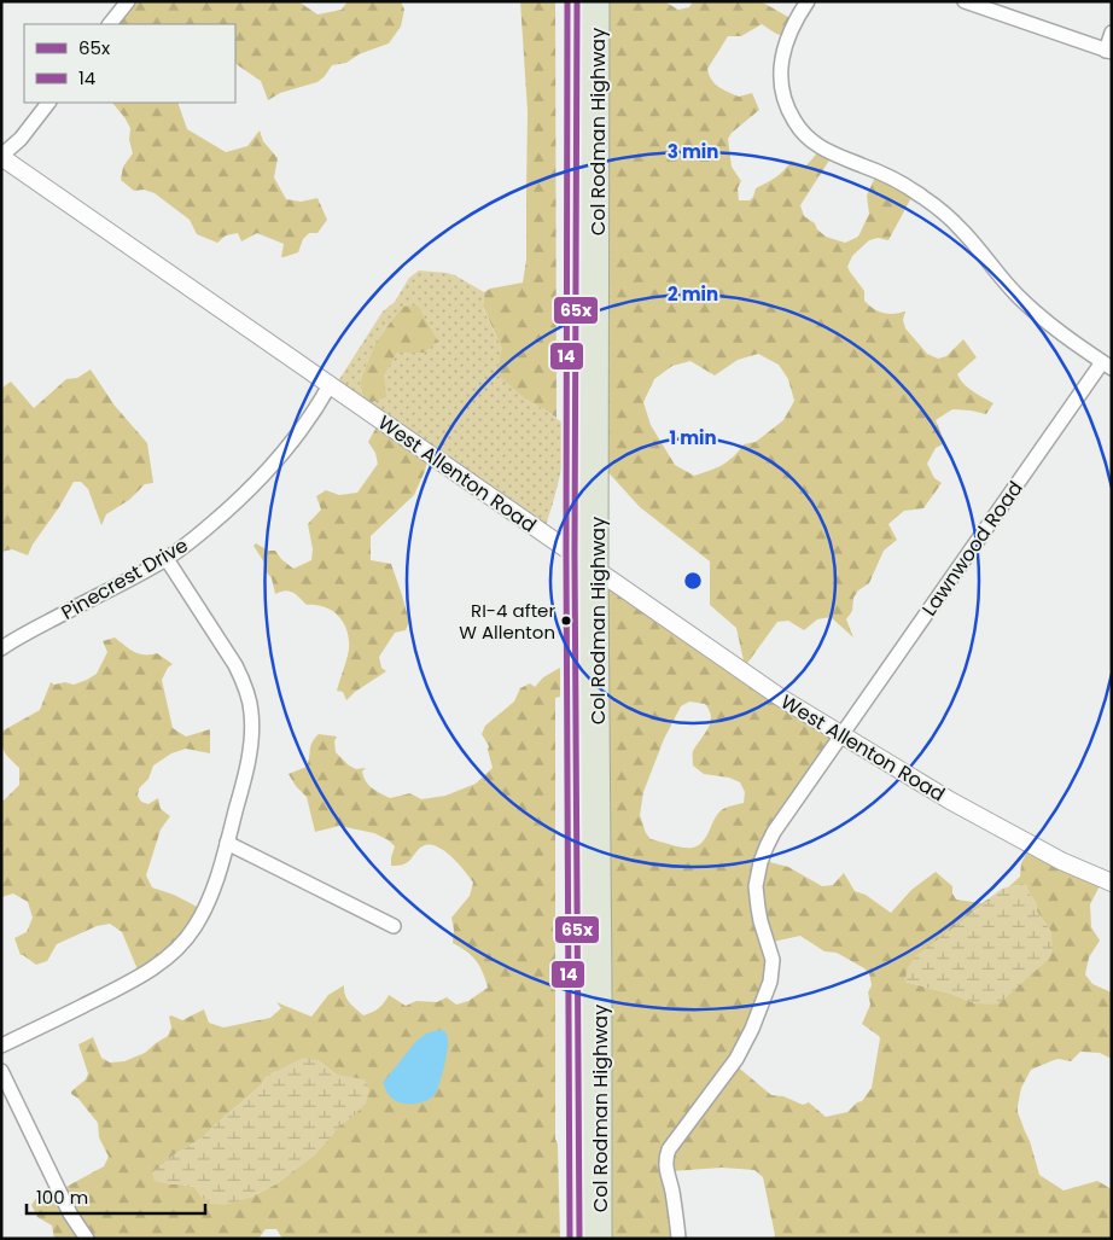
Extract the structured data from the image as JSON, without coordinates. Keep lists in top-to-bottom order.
{
  "streets": {
    "highway": ["Col Rodman Highway"],
    "street": ["West Allenton Road", "Lawnwood Road", "Pinecrest Drive"]
  },
  "crossings": [
    ["Col Rodman Highway", "West Allenton Road"],
    ["West Allenton Road", "Lawnwood Road"],
    ["West Allenton Road", "Pinecrest Drive"]
  ],
  "places": ["RI-4 after W Allenton"],
  "lines": ["transit line 65x", "transit line 14"],
  "legend": ["65x", "14"],
  "scale_bar": "100 m",
  "rings": ["3 min", "2 min", "1 min"]
}
